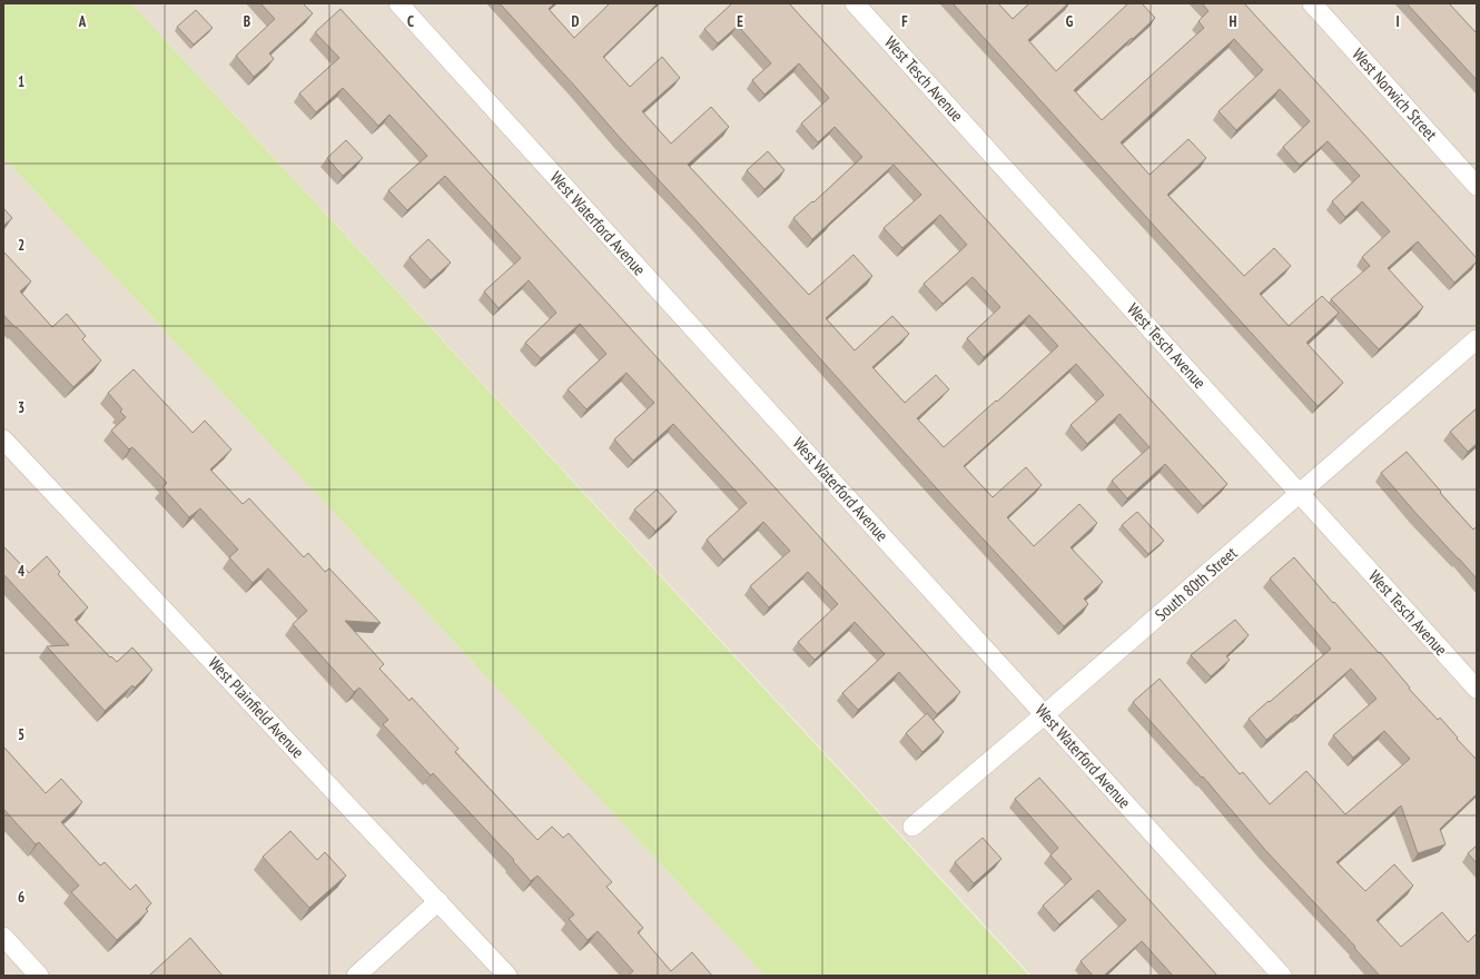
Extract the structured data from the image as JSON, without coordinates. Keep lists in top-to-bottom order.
{
  "streets": {
    "street": [
      "West Tesch Avenue",
      "West Norwich Street",
      "West Waterford Avenue",
      "South 80th Street",
      "West Plainfield Avenue"
    ]
  },
  "crossings": [
    ["West Tesch Avenue", "South 80th Street"],
    ["West Waterford Avenue", "South 80th Street"]
  ],
  "grid": {
    "columns": [
      "A",
      "B",
      "C",
      "D",
      "E",
      "F",
      "G",
      "H",
      "I"
    ],
    "rows": [
      "1",
      "2",
      "3",
      "4",
      "5",
      "6"
    ]
  }
}
